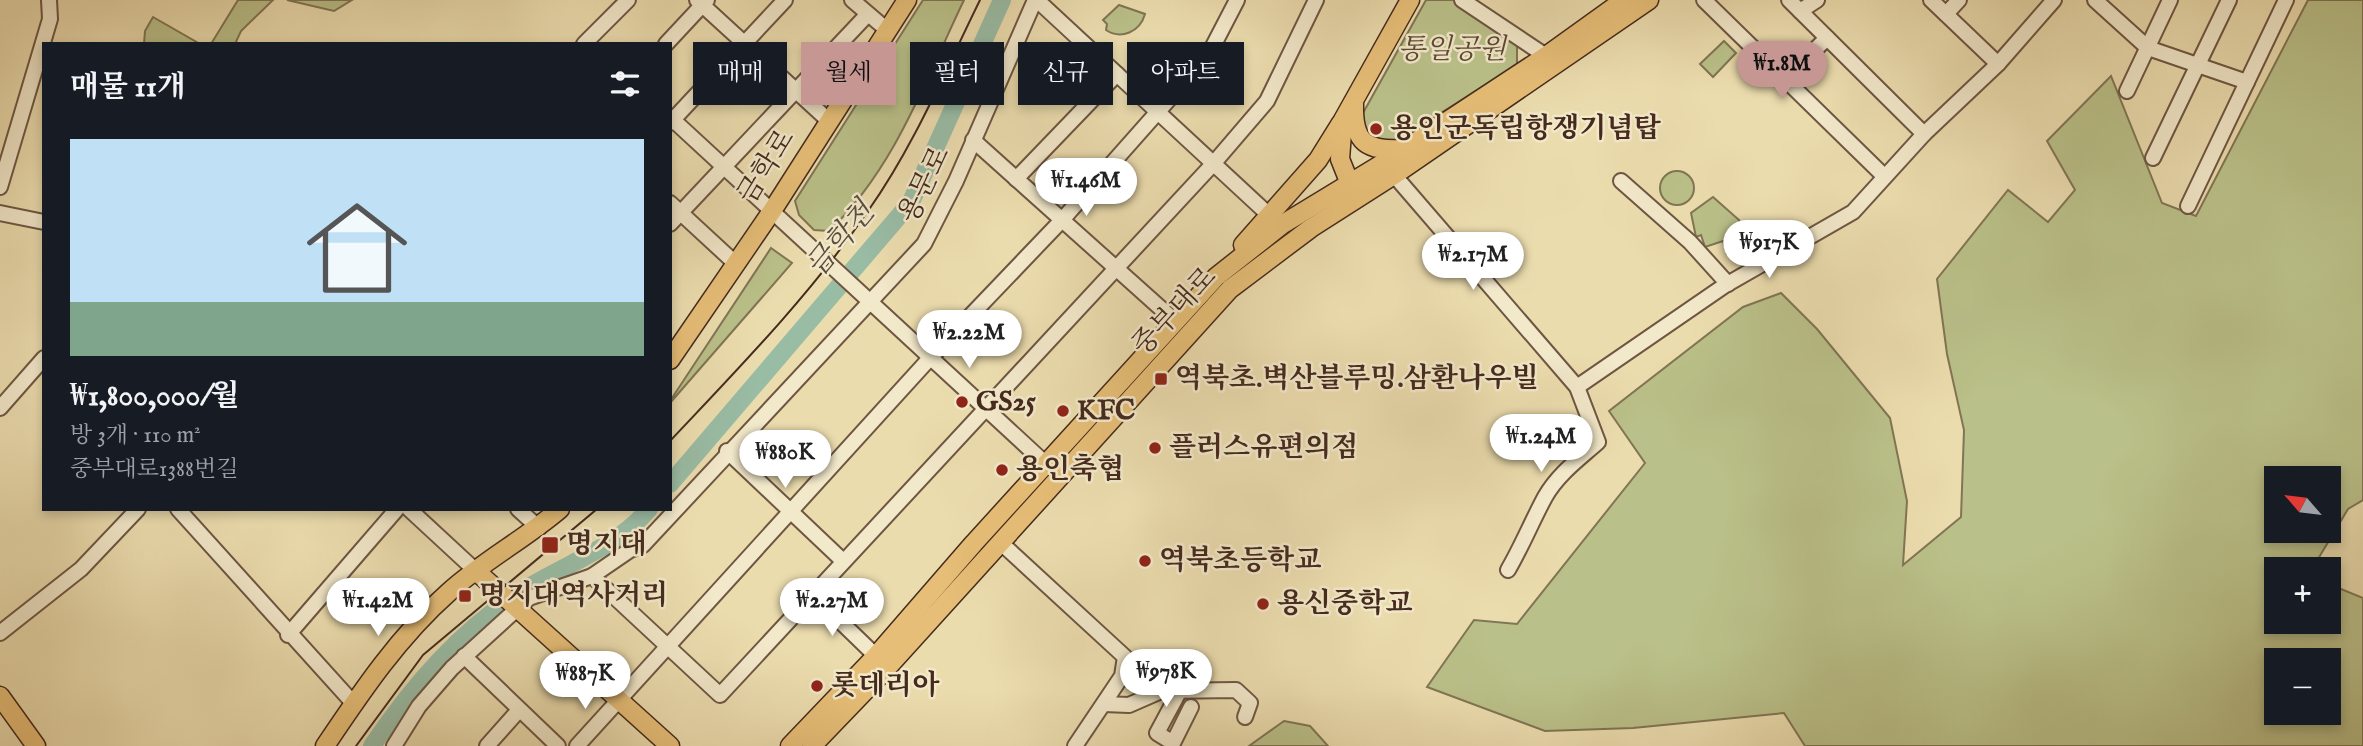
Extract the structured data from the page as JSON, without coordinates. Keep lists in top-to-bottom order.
{
  "streets": {
    "main road": ["금학로", "중부대로"],
    "street": ["용문로"]
  },
  "water": ["금학천"],
  "parks": ["통일공원"],
  "places": {
    "other": [
      "용인군독립항쟁기념탑",
      "GS25",
      "KFC",
      "플러스유편의점",
      "용인축협",
      "역북초등학교",
      "용신중학교",
      "롯데리아"
    ],
    "transit": ["역북초.벽산블루밍.삼환나우빌", "명지대", "명지대역사거리"]
  },
  "north": "top left",
  "page": {
    "price": [
      "₩1.8M",
      "₩1.46M",
      "₩917K",
      "₩2.17M",
      "₩2.22M",
      "₩1.24M",
      "₩880K",
      "₩1.42M",
      "₩2.27M",
      "₩978K",
      "₩887K"
    ],
    "chip": [
      "매매",
      "월세",
      "필터",
      "신규",
      "아파트"
    ],
    "heading": "매물 11개",
    "list": [
      {
        "name": "₩1,800,000/월",
        "note": "방 3개 · 110 m² · 중부대로1388번길"
      }
    ],
    "map_buttons": ["+", "−"]
  }
}
